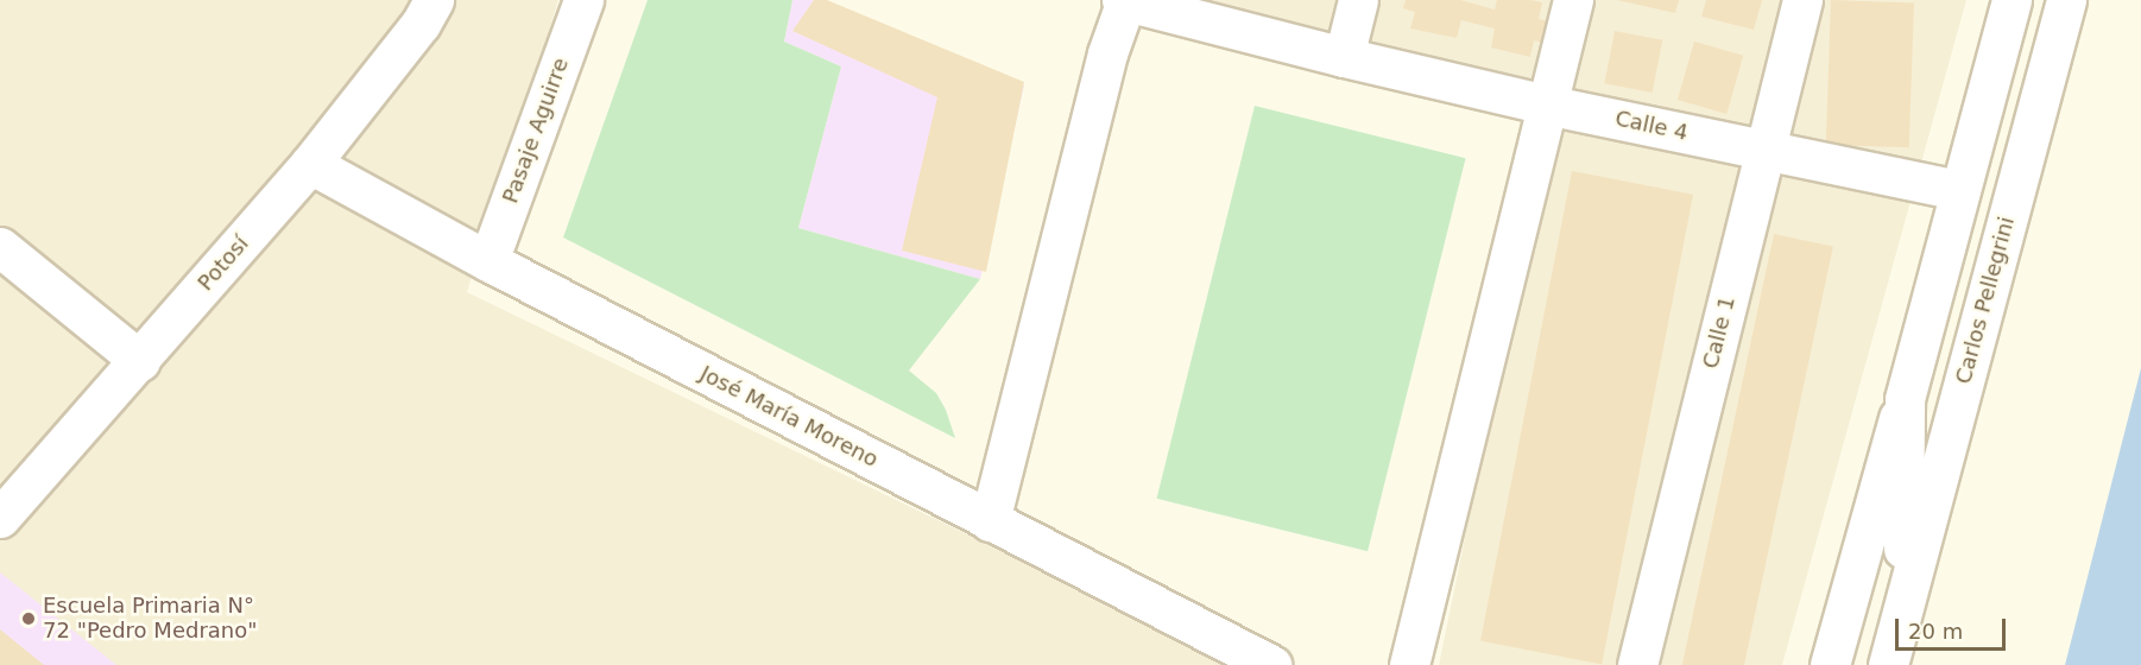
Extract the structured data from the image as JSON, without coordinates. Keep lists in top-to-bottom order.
{
  "streets": {
    "street": [
      "Calle 4",
      "Pasaje Aguirre",
      "Potosí",
      "Carlos Pellegrini",
      "Calle 1",
      "José María Moreno"
    ]
  },
  "crossings": [
    ["Calle 4", "Carlos Pellegrini"],
    ["Calle 4", "Calle 1"],
    ["Pasaje Aguirre", "José María Moreno"],
    ["Potosí", "José María Moreno"]
  ],
  "places": ["Escuela Primaria N° 72 \"Pedro Medrano\""],
  "scale_bar": "20 m"
}
